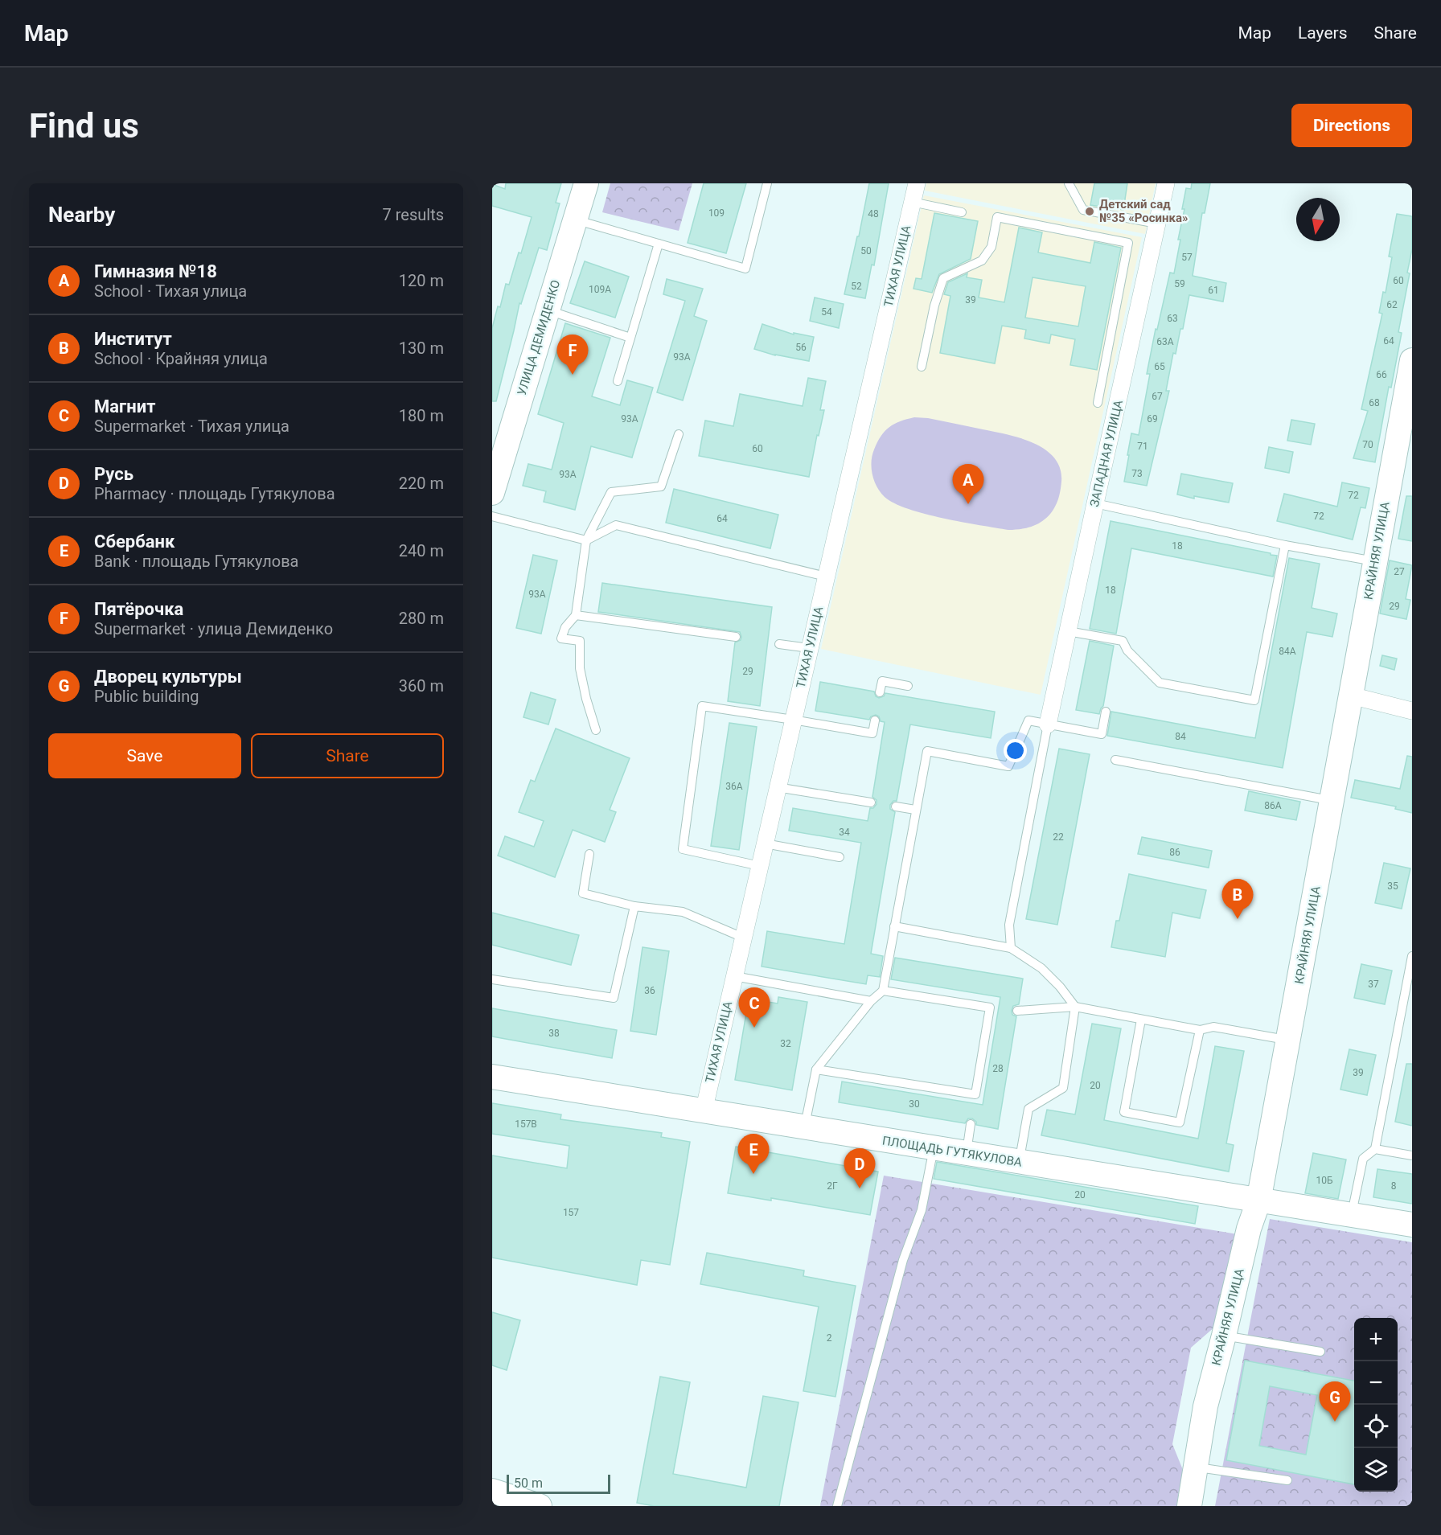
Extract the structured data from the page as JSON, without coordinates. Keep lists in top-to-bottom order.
{
  "streets": {
    "street": [
      "ТИХАЯ УЛИЦА",
      "УЛИЦА ДЕМИДЕНКО",
      "ЗАПАДНАЯ УЛИЦА",
      "КРАЙНЯЯ УЛИЦА",
      "ПЛОЩАДЬ ГУТЯКУЛОВА"
    ]
  },
  "crossings": [
    ["ТИХАЯ УЛИЦА", "ПЛОЩАДЬ ГУТЯКУЛОВА"],
    ["КРАЙНЯЯ УЛИЦА", "ПЛОЩАДЬ ГУТЯКУЛОВА"]
  ],
  "places": ["Детский сад №35 «Росинка»"],
  "house_numbers": [
    "109",
    "48",
    "50",
    "57",
    "60",
    "59",
    "52",
    "109А",
    "61",
    "39",
    "62",
    "54",
    "63",
    "64",
    "63А",
    "56",
    "93А",
    "65",
    "66",
    "67",
    "68",
    "93А",
    "69",
    "70",
    "71",
    "60",
    "73",
    "93А",
    "72",
    "72",
    "64",
    "18",
    "27",
    "18",
    "93А",
    "29",
    "84А",
    "29",
    "84",
    "36А",
    "86А",
    "34",
    "22",
    "86",
    "35",
    "37",
    "36",
    "38",
    "32",
    "28",
    "39",
    "20",
    "30",
    "157В",
    "10Б",
    "2Г",
    "8",
    "20",
    "157",
    "2"
  ],
  "scale_bar": "50 m",
  "north": "bottom",
  "page": {
    "header": "Map",
    "nav": ["Map", "Layers", "Share"],
    "buttons": [
      "Directions",
      ["Save", "Share"]
    ],
    "title": "Find us",
    "heading": ["Nearby", "7 results"],
    "list": [
      {
        "mark": "A",
        "name": "Гимназия №18",
        "note": "School · Тихая улица",
        "value": "120 m"
      },
      {
        "mark": "B",
        "name": "Институт",
        "note": "School · Крайняя улица",
        "value": "130 m"
      },
      {
        "mark": "C",
        "name": "Магнит",
        "note": "Supermarket · Тихая улица",
        "value": "180 m"
      },
      {
        "mark": "D",
        "name": "Русь",
        "note": "Pharmacy · площадь Гутякулова",
        "value": "220 m"
      },
      {
        "mark": "E",
        "name": "Сбербанк",
        "note": "Bank · площадь Гутякулова",
        "value": "240 m"
      },
      {
        "mark": "F",
        "name": "Пятёрочка",
        "note": "Supermarket · улица Демиденко",
        "value": "280 m"
      },
      {
        "mark": "G",
        "name": "Дворец культуры",
        "note": "Public building",
        "value": "360 m"
      }
    ],
    "pins": [
      "F",
      "A",
      "B",
      "C",
      "E",
      "D",
      "G"
    ],
    "map_buttons": ["+", "−"],
    "scale": "50 m"
  }
}
